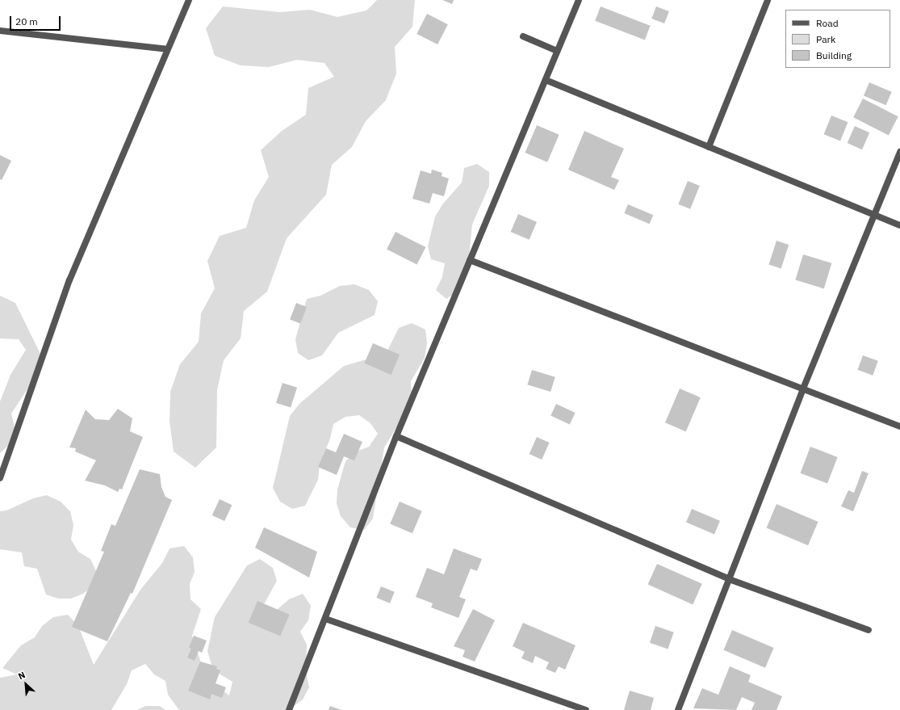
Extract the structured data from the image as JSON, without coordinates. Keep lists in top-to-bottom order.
{
  "legend": ["Road", "Park", "Building"],
  "scale_bar": "20 m",
  "north": "top left"
}
